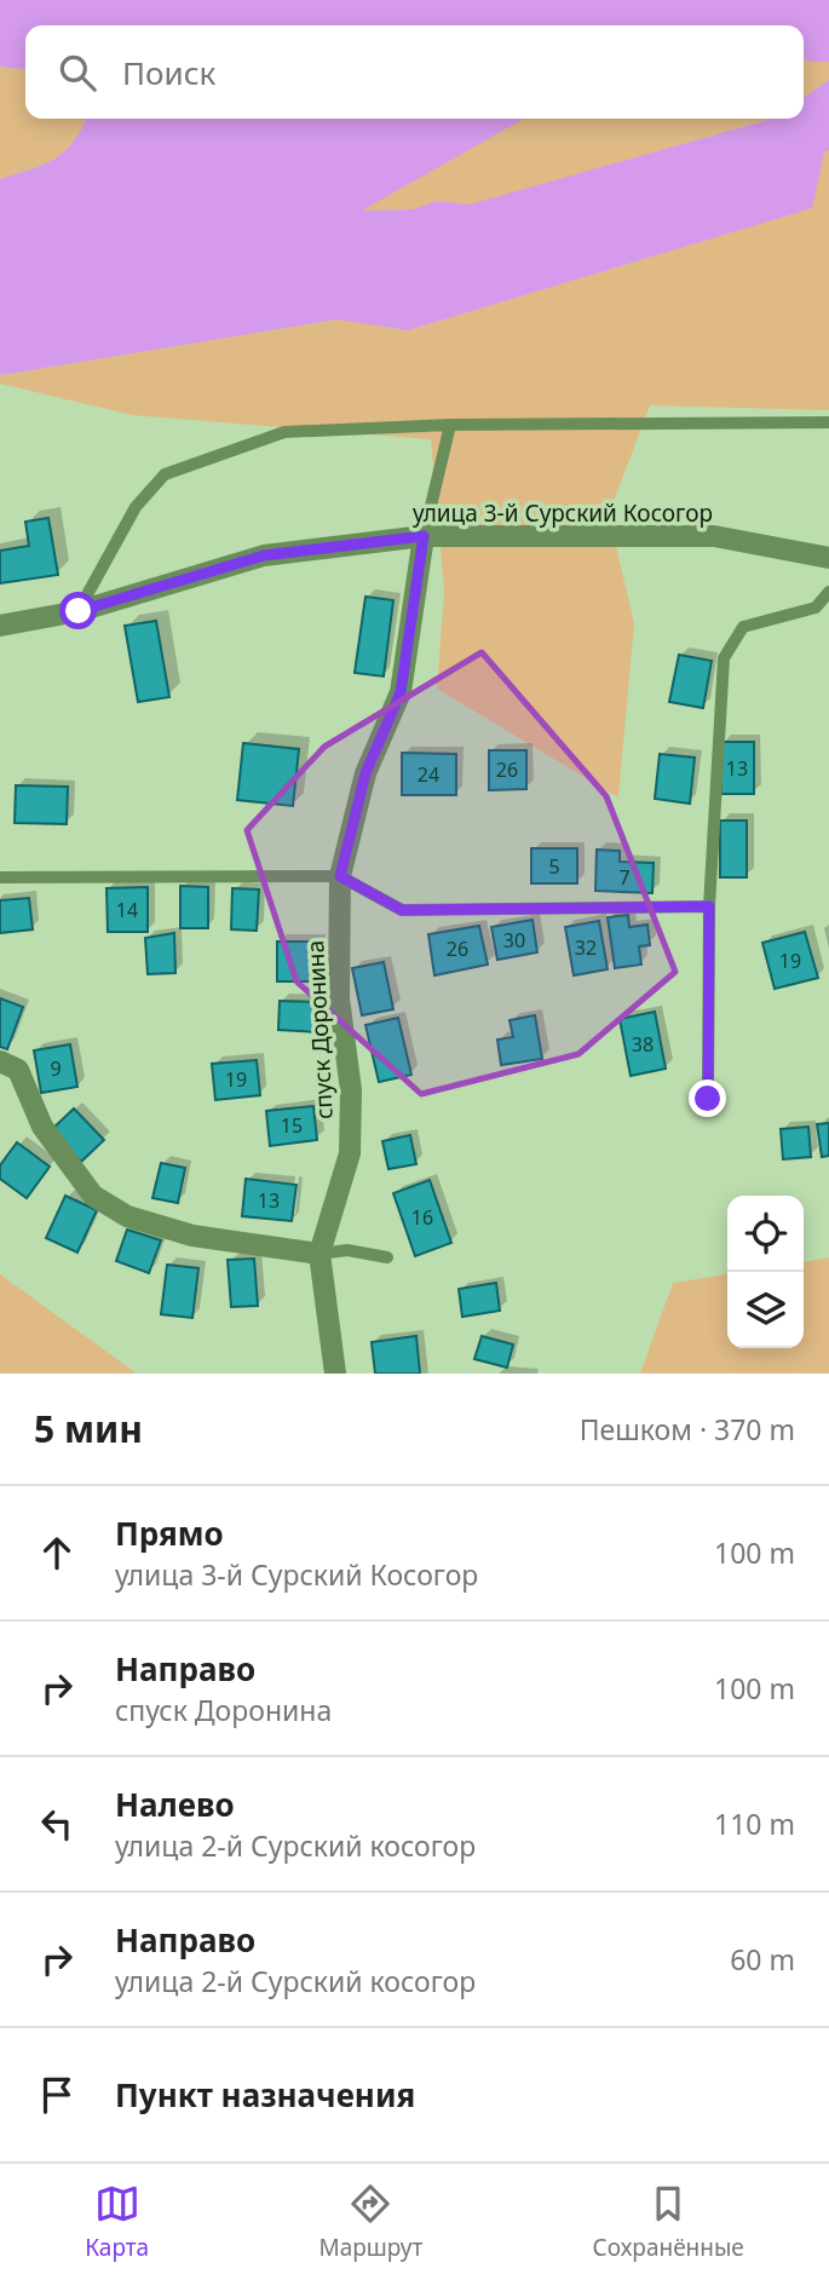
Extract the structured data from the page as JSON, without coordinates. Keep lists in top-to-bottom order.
{
  "streets": {
    "street": ["улица 3-й Сурский Косогор", "спуск Доронина"]
  },
  "crossings": [
    ["улица 3-й Сурский Косогор", "спуск Доронина"]
  ],
  "house_numbers": [
    "13",
    "26",
    "24",
    "5",
    "7",
    "14",
    "30",
    "32",
    "26",
    "19",
    "38",
    "9",
    "19",
    "15",
    "13",
    "16"
  ],
  "page": {
    "search": "Поиск",
    "heading": ["5 мин", "Пешком · 370 m"],
    "list": [
      ["Прямо", "улица 3-й Сурский Косогор", "100 m"],
      ["Направо", "спуск Доронина", "100 m"],
      ["Налево", "улица 2-й Сурский косогор", "110 m"],
      ["Направо", "улица 2-й Сурский косогор", "60 m"],
      "Пункт назначения"
    ],
    "nav": ["Карта", "Маршрут", "Сохранённые"]
  }
}
